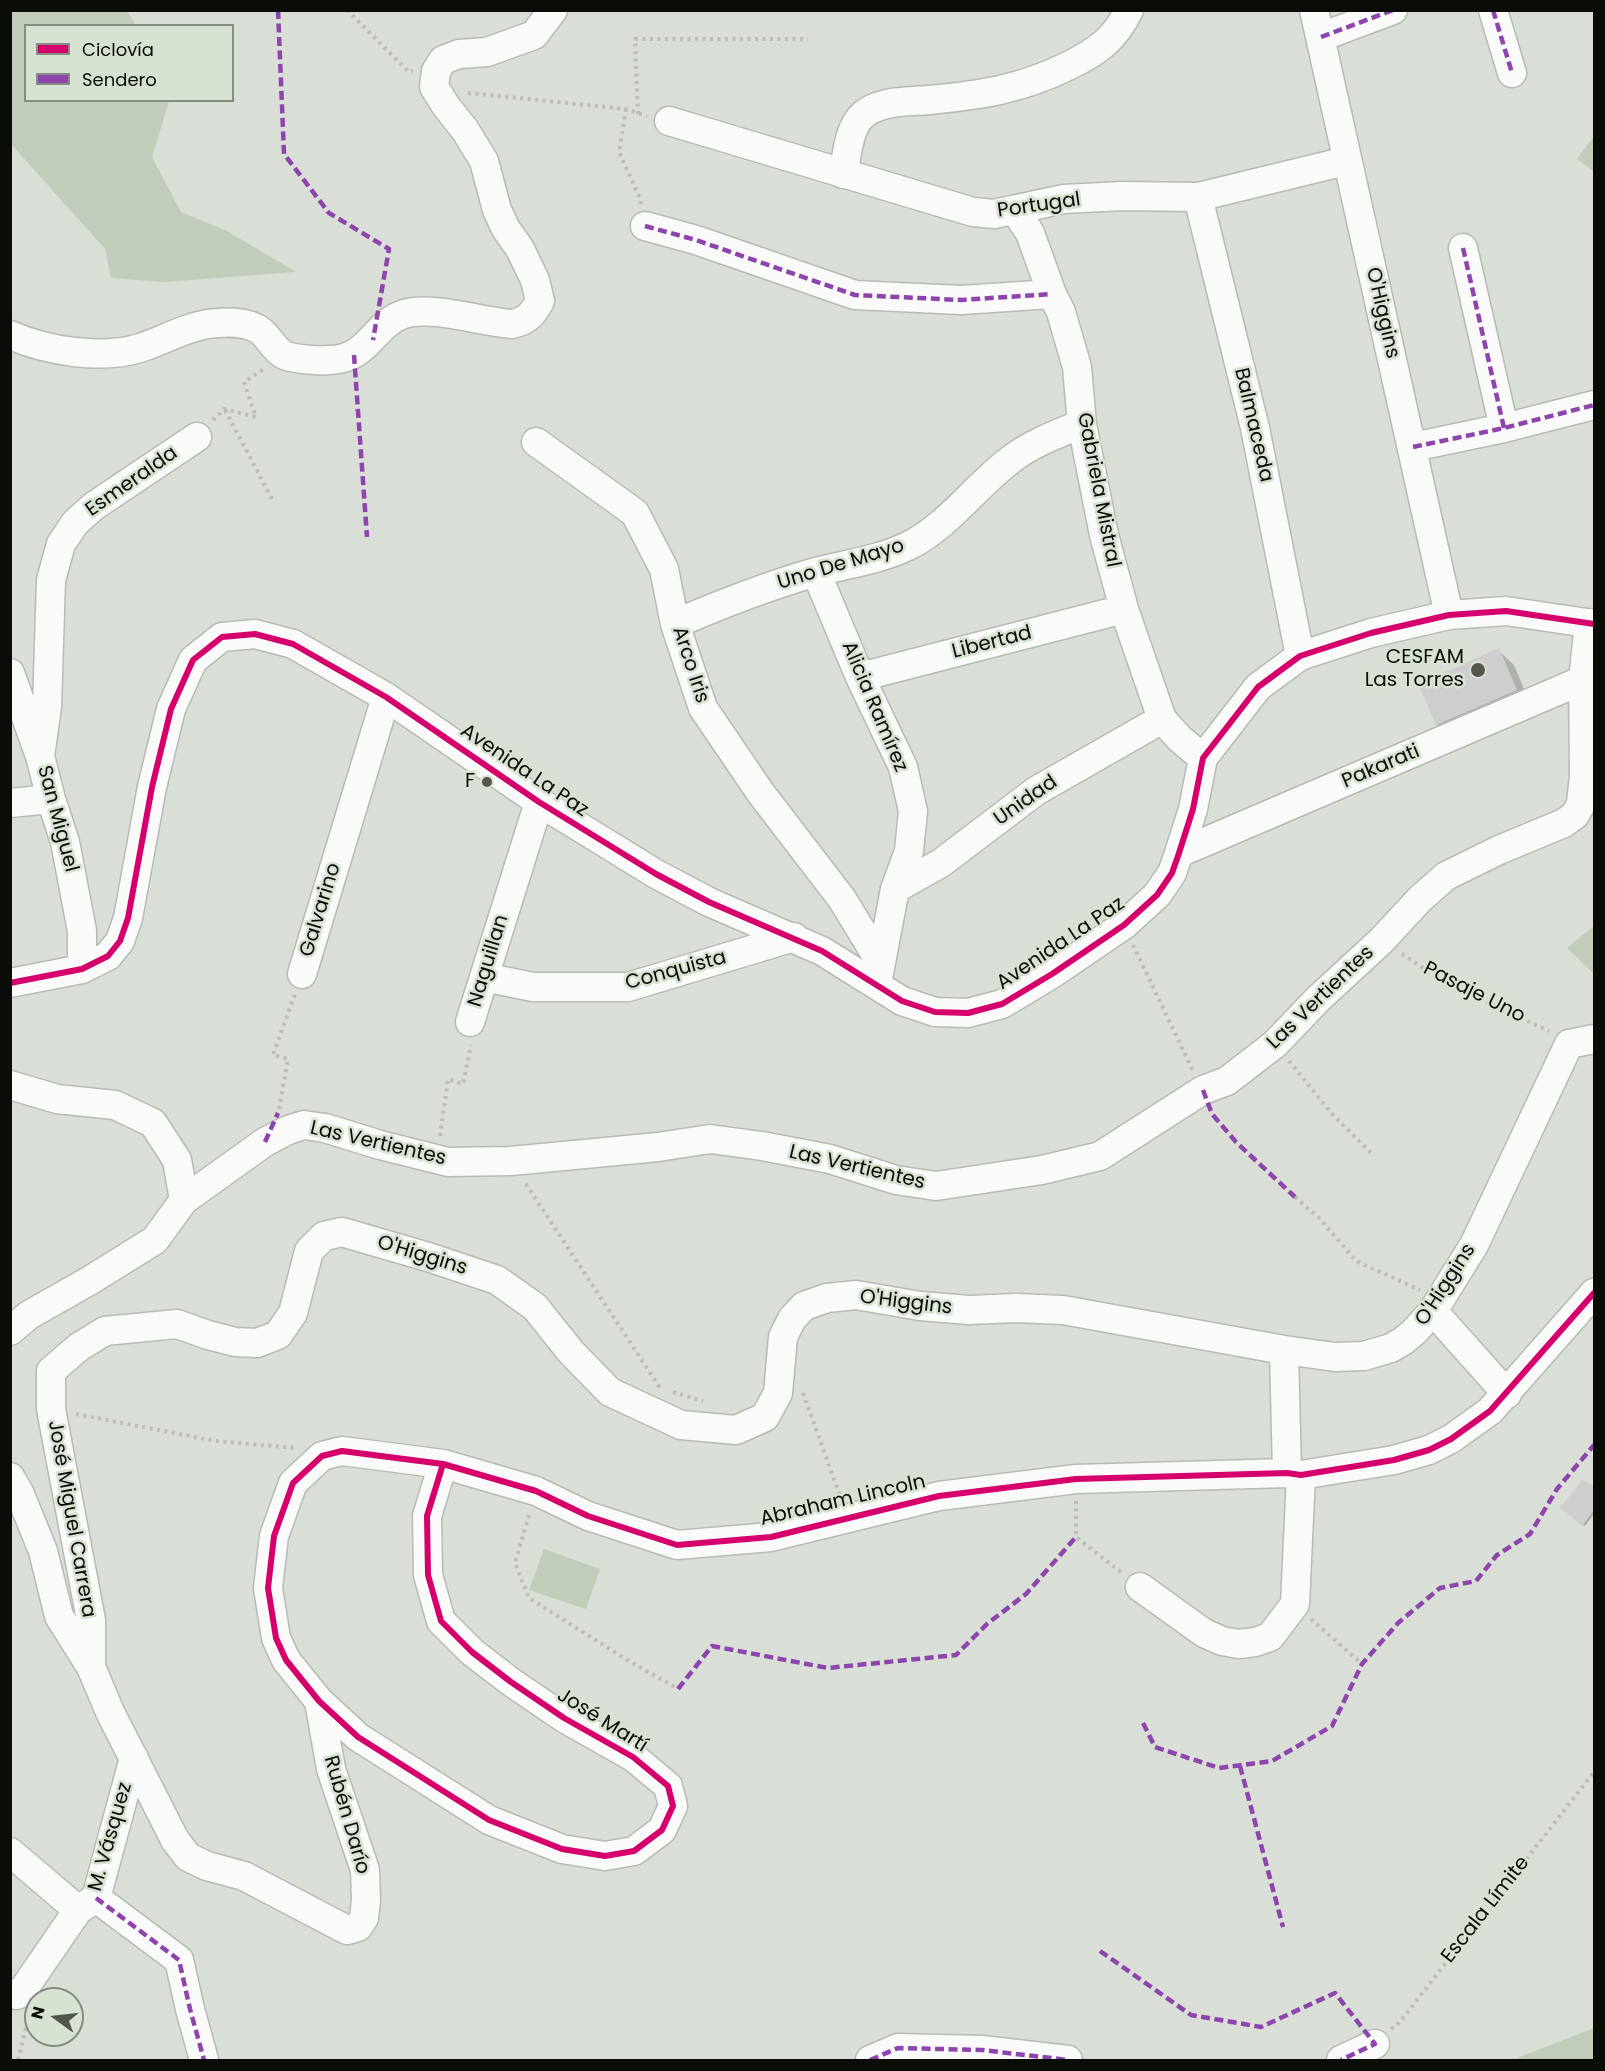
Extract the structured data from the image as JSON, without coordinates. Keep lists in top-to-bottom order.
{
  "streets": {
    "street": [
      "Portugal",
      "O'Higgins",
      "Balmaceda",
      "Esmeralda",
      "Gabriela Mistral",
      "Uno De Mayo",
      "Libertad",
      "Arco Iris",
      "Alicia Ramírez",
      "Pakarati",
      "Avenida La Paz",
      "Unidad",
      "San Miguel",
      "Galvarino",
      "Naguillan",
      "Conquista",
      "Las Vertientes",
      "Abraham Lincoln",
      "José Miguel Carrera",
      "José Martí",
      "Rubén Darío",
      "M. Vásquez"
    ],
    "path": ["Pasaje Uno", "Escala Límite"]
  },
  "crossings": [
    ["Portugal", "O'Higgins"],
    ["Portugal", "Balmaceda"],
    ["Portugal", "Gabriela Mistral"],
    ["O'Higgins", "Pasaje Uno"],
    ["O'Higgins", "José Miguel Carrera"],
    ["Esmeralda", "San Miguel"],
    ["Gabriela Mistral", "Uno De Mayo"],
    ["Gabriela Mistral", "Libertad"],
    ["Gabriela Mistral", "Avenida La Paz"],
    ["Gabriela Mistral", "Unidad"],
    ["Uno De Mayo", "Arco Iris"],
    ["Uno De Mayo", "Alicia Ramírez"],
    ["Libertad", "Alicia Ramírez"],
    ["Arco Iris", "Alicia Ramírez"],
    ["Arco Iris", "Avenida La Paz"],
    ["Alicia Ramírez", "Avenida La Paz"],
    ["Alicia Ramírez", "Unidad"],
    ["Pakarati", "Avenida La Paz"],
    ["Pakarati", "Las Vertientes"],
    ["Avenida La Paz", "San Miguel"],
    ["Avenida La Paz", "Galvarino"],
    ["Avenida La Paz", "Naguillan"],
    ["Avenida La Paz", "Conquista"],
    ["Naguillan", "Conquista"],
    ["Naguillan", "Las Vertientes"],
    ["Pasaje Uno", "Las Vertientes"],
    ["Abraham Lincoln", "José Martí"],
    ["José Miguel Carrera", "Rubén Darío"],
    ["José Miguel Carrera", "M. Vásquez"],
    ["José Martí", "Rubén Darío"]
  ],
  "places": ["CESFAM Las Torres", "F"],
  "legend": ["Ciclovía", "Sendero"],
  "north": "left"
}
